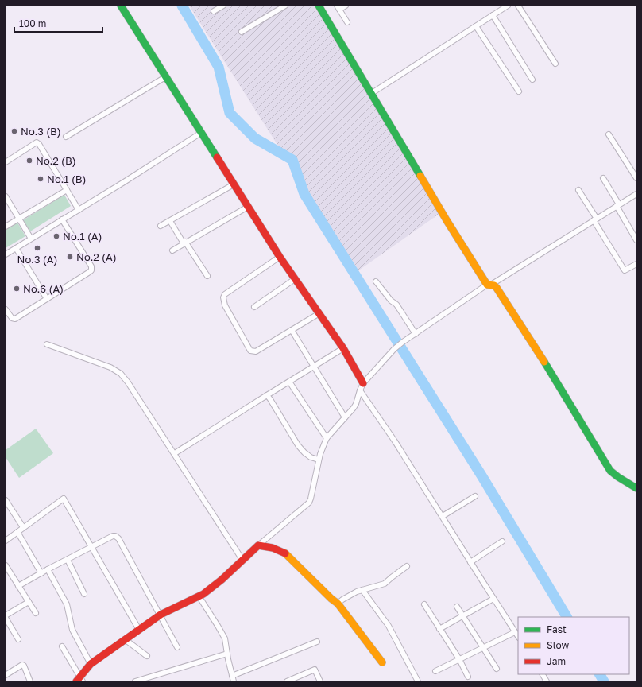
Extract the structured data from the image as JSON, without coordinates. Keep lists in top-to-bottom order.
{
  "places": [
    "No.3 (B)",
    "No.2 (B)",
    "No.1 (B)",
    "No.1 (A)",
    "No.3 (A)",
    "No.2 (A)",
    "No.6 (A)"
  ],
  "legend": ["Fast", "Slow", "Jam"],
  "scale_bar": "100 m"
}
